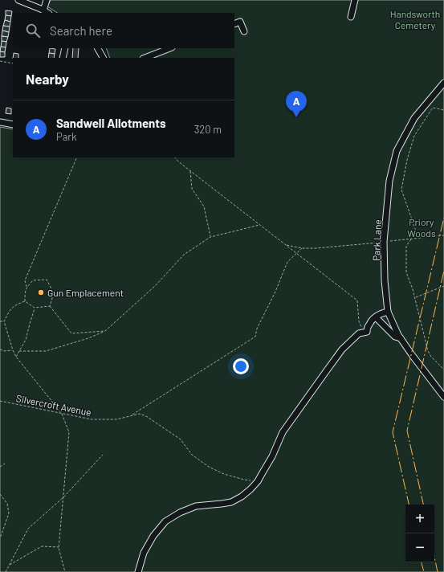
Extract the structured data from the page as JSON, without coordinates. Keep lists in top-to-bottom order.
{
  "streets": {
    "street": ["Park Lane"],
    "path": ["Silvercroft Avenue"]
  },
  "parks": ["Handsworth Cemetery", "Priory Woods"],
  "places": ["Gun Emplacement"],
  "page": {
    "search": "Search here",
    "heading": "Nearby",
    "pins": "A",
    "list": [
      {
        "mark": "A",
        "name": "Sandwell Allotments",
        "note": "Park",
        "value": "320 m"
      }
    ],
    "map_buttons": ["+", "−"]
  }
}
